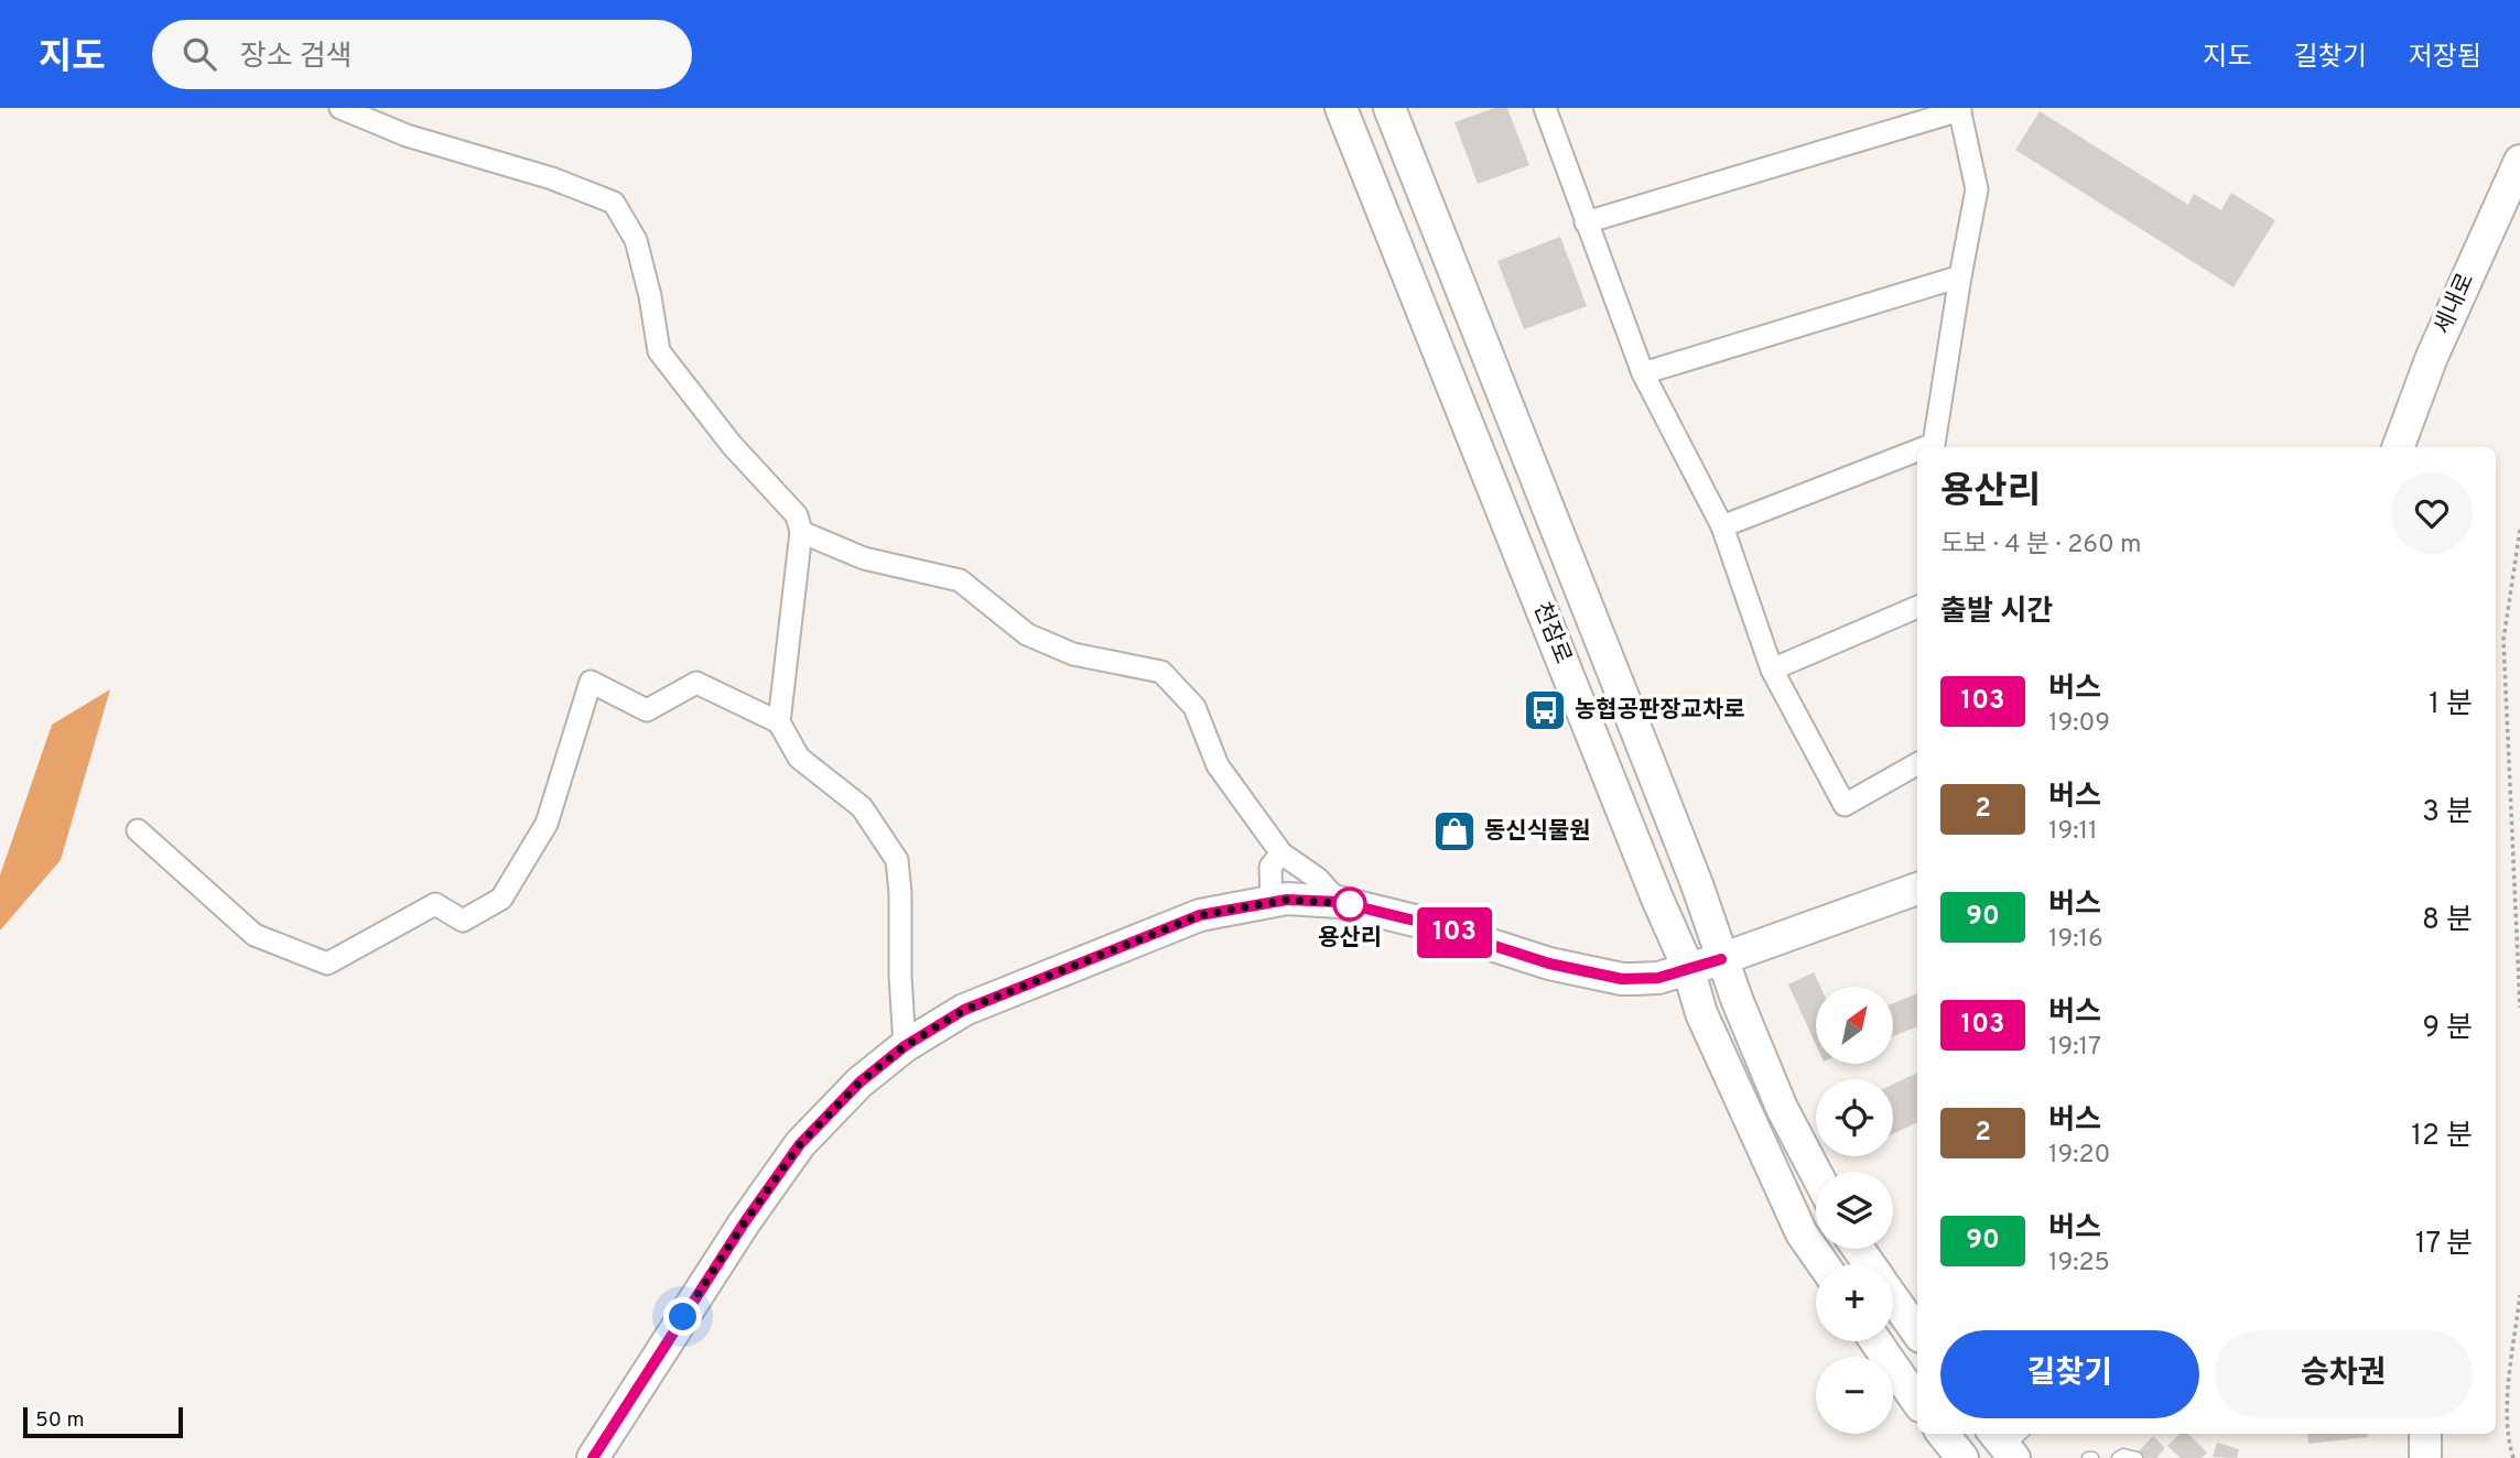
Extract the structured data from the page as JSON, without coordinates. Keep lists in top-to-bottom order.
{
  "streets": {
    "street": ["세내로", "천잠로"]
  },
  "places": {
    "bus stop": ["농협공판장교차로"],
    "shop": ["동신식물원"],
    "other": ["용산리"]
  },
  "lines": ["bus line 103"],
  "scale_bar": "50 m",
  "north": "top right",
  "page": {
    "header": "지도",
    "search": "장소 검색",
    "nav": ["지도", "길찾기", "저장됨"],
    "on_map": "103",
    "heading": [
      ["용산리", "도보 · 4 분 · 260 m"],
      "출발 시간"
    ],
    "list": [
      {
        "mark": "103",
        "name": "버스",
        "note": "19:09",
        "value": "1 분"
      },
      {
        "mark": "2",
        "name": "버스",
        "note": "19:11",
        "value": "3 분"
      },
      {
        "mark": "90",
        "name": "버스",
        "note": "19:16",
        "value": "8 분"
      },
      {
        "mark": "103",
        "name": "버스",
        "note": "19:17",
        "value": "9 분"
      },
      {
        "mark": "2",
        "name": "버스",
        "note": "19:20",
        "value": "12 분"
      },
      {
        "mark": "90",
        "name": "버스",
        "note": "19:25",
        "value": "17 분"
      }
    ],
    "map_buttons": ["+", "−"],
    "buttons": ["길찾기", "승차권"],
    "scale": "50 m"
  }
}
